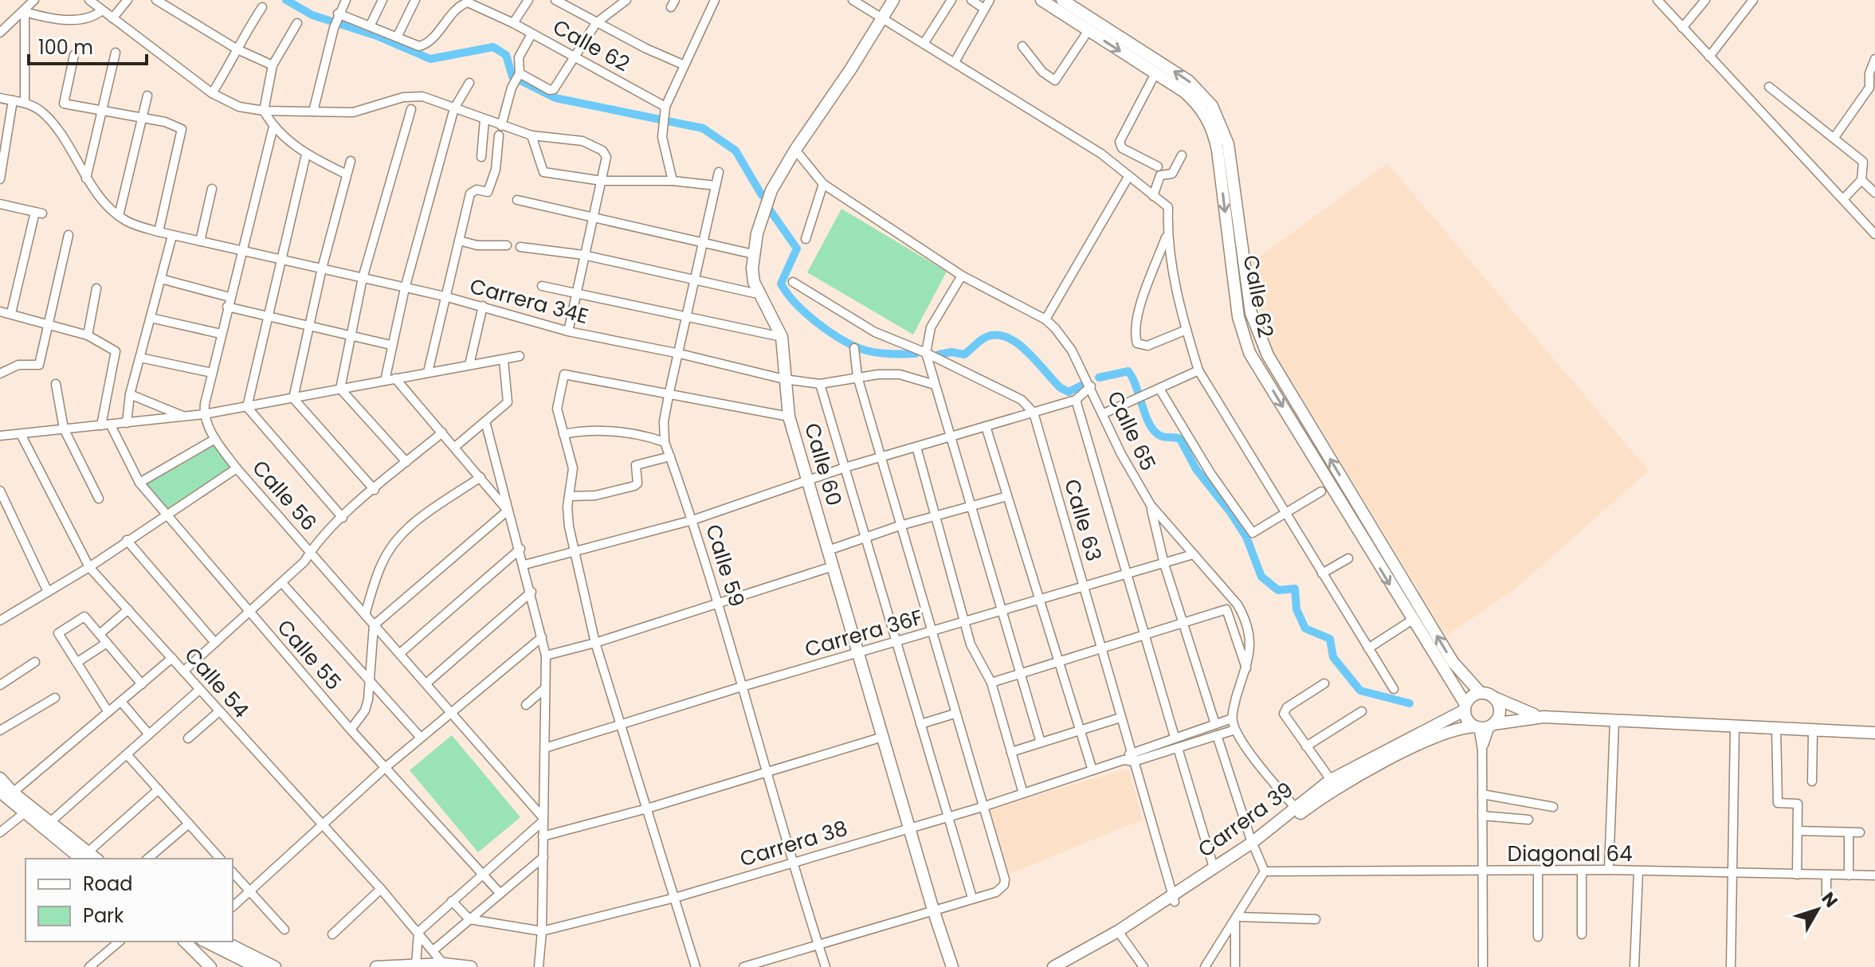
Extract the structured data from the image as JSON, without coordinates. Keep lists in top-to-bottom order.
{
  "streets": {
    "main road": ["Calle 62", "Calle 60", "Carrera 39"],
    "street": [
      "Carrera 34E",
      "Calle 65",
      "Calle 56",
      "Calle 63",
      "Calle 59",
      "Carrera 36F",
      "Calle 55",
      "Calle 54",
      "Carrera 38",
      "Diagonal 64"
    ]
  },
  "crossings": [
    ["Calle 62", "Carrera 39"],
    ["Carrera 34E", "Calle 60"],
    ["Carrera 34E", "Calle 59"],
    ["Calle 65", "Calle 60"],
    ["Calle 65", "Carrera 36F"],
    ["Calle 65", "Carrera 38"],
    ["Calle 60", "Carrera 36F"],
    ["Calle 60", "Carrera 38"],
    ["Calle 63", "Carrera 36F"],
    ["Calle 63", "Carrera 39"],
    ["Calle 63", "Carrera 38"],
    ["Calle 59", "Carrera 36F"],
    ["Calle 59", "Carrera 38"]
  ],
  "legend": ["Road", "Park"],
  "scale_bar": "100 m",
  "north": "top right"
}
